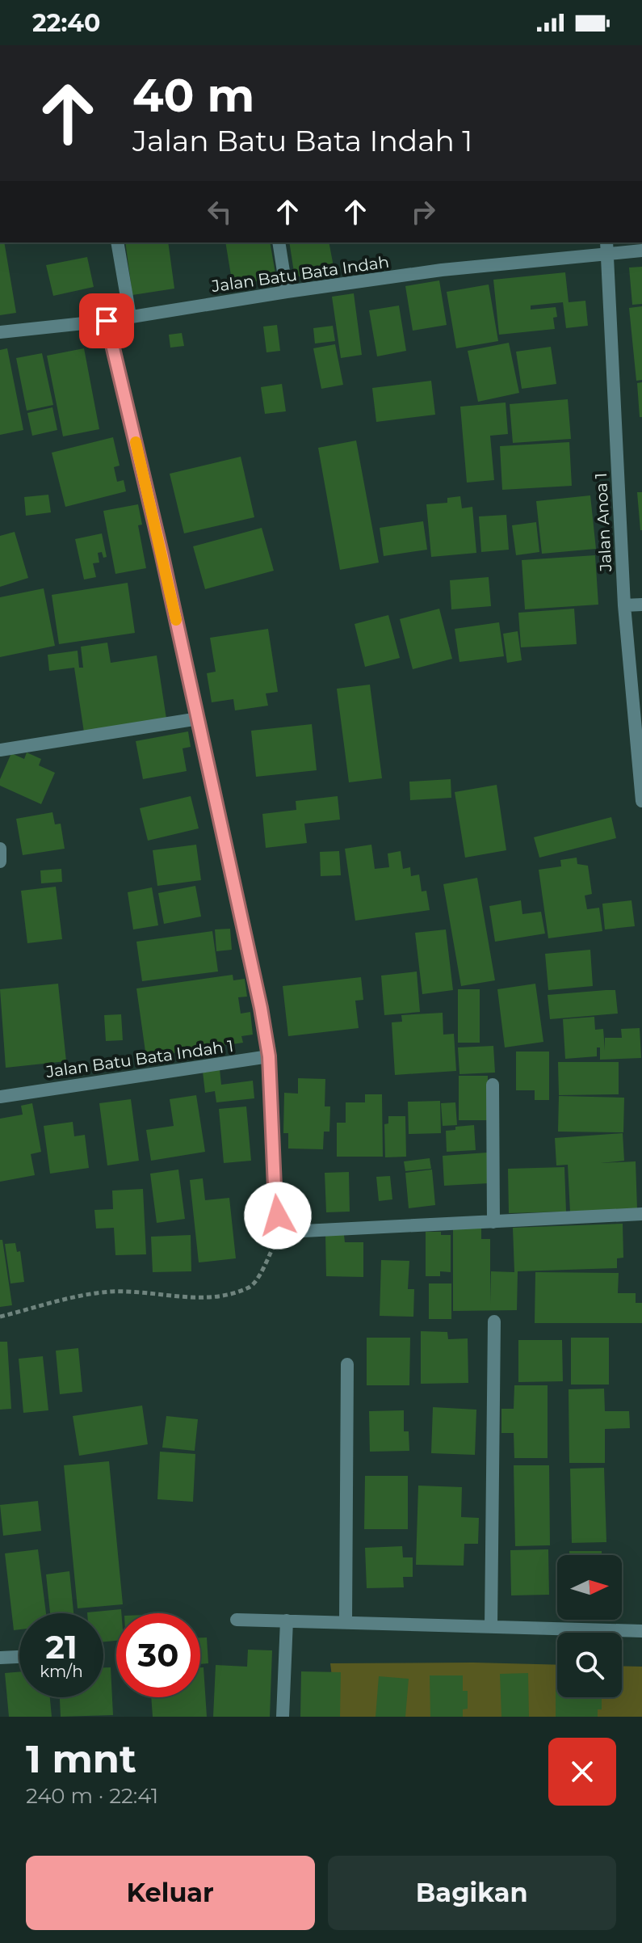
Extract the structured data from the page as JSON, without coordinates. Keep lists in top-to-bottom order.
{
  "streets": {
    "street": ["Jalan Batu Bata Indah", "Jalan Anoa 1", "Jalan Batu Bata Indah 1"]
  },
  "crossings": [
    ["Jalan Batu Bata Indah", "Jalan Anoa 1"]
  ],
  "north": "right",
  "page": {
    "status": "22:40",
    "turn": ["40 m", "Jalan Batu Bata Indah 1"],
    "speed": "21 km/h",
    "limit": "30",
    "heading": ["1 mnt", "240 m · 22:41"],
    "buttons": ["Keluar", "Bagikan"]
  }
}
